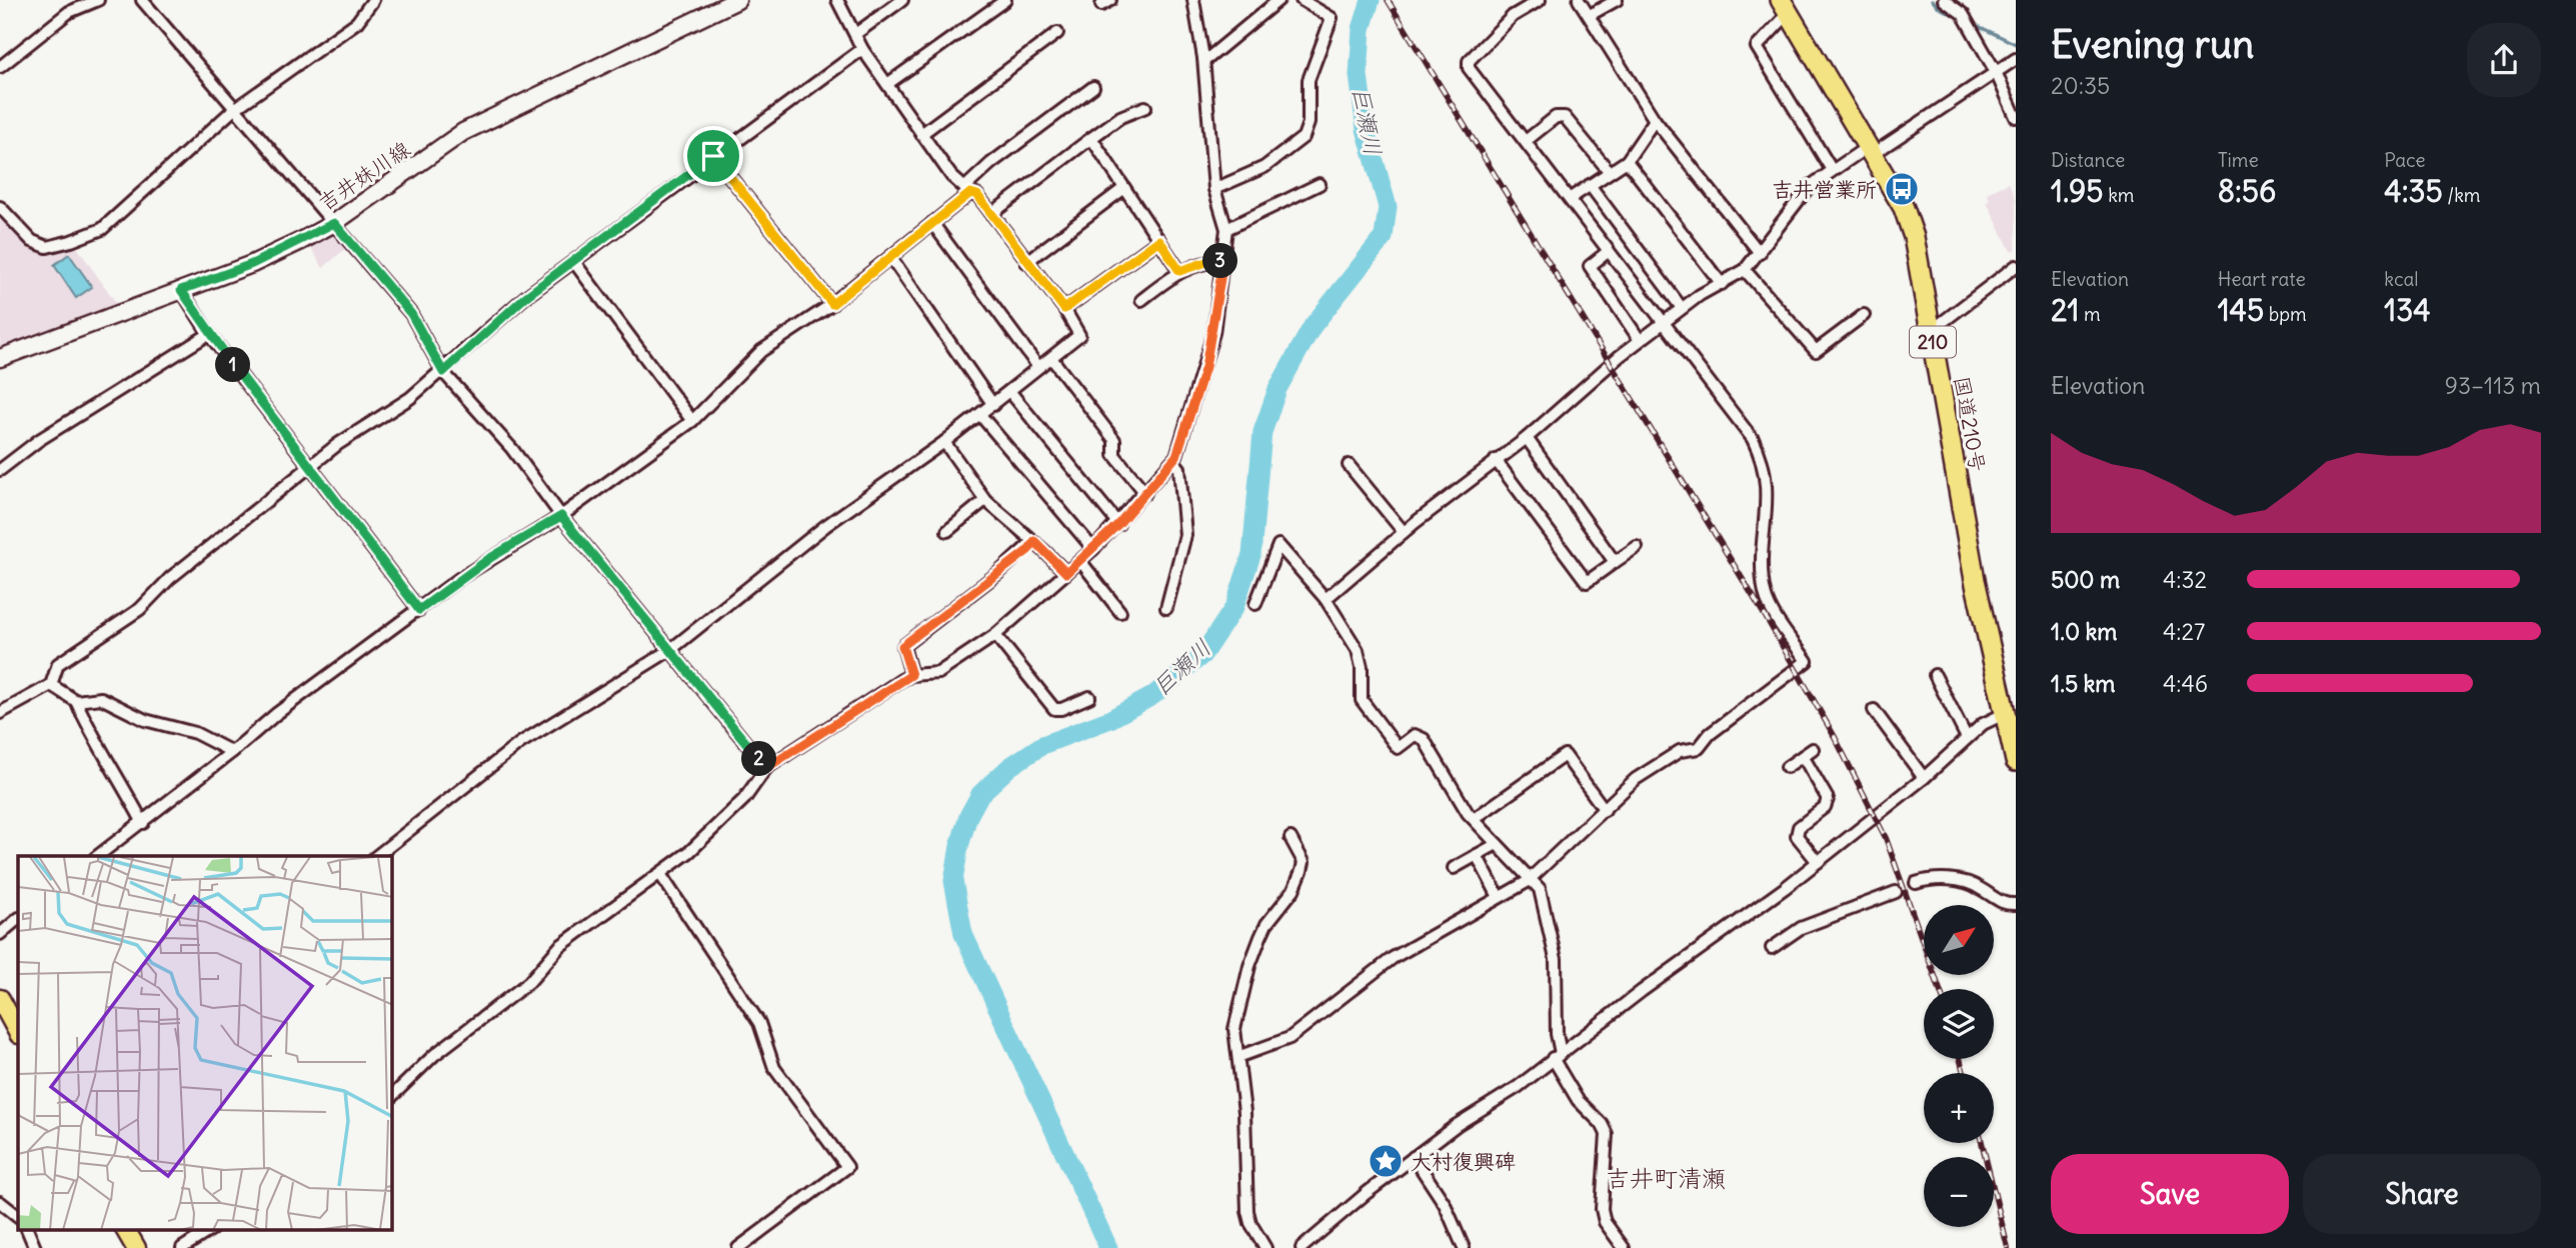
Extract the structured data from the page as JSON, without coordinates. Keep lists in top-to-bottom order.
{
  "streets": {
    "highway": ["210", "国道210号"],
    "main road": ["吉井妹川線"]
  },
  "districts": ["吉井町清瀬"],
  "water": ["巨瀬川"],
  "places": {
    "bus stop": ["吉井営業所"],
    "place": ["大村復興碑"]
  },
  "north": "top right",
  "page": {
    "heading": ["Evening run", "20:35"],
    "stats": [
      ["Distance", "1.95 km"],
      ["Time", "8:56"],
      ["Pace", "4:35 /km"],
      ["Elevation", "21 m"],
      ["Heart rate", "145 bpm"],
      ["kcal", "134"]
    ],
    "pins": ["3", "1", "2"],
    "chart": ["Elevation", "93–113 m"],
    "list": [
      {
        "name": "500 m",
        "note": "4:32"
      },
      {
        "name": "1.0 km",
        "note": "4:27"
      },
      {
        "name": "1.5 km",
        "note": "4:46"
      }
    ],
    "map_buttons": ["+", "−"],
    "buttons": ["Save", "Share"]
  }
}
